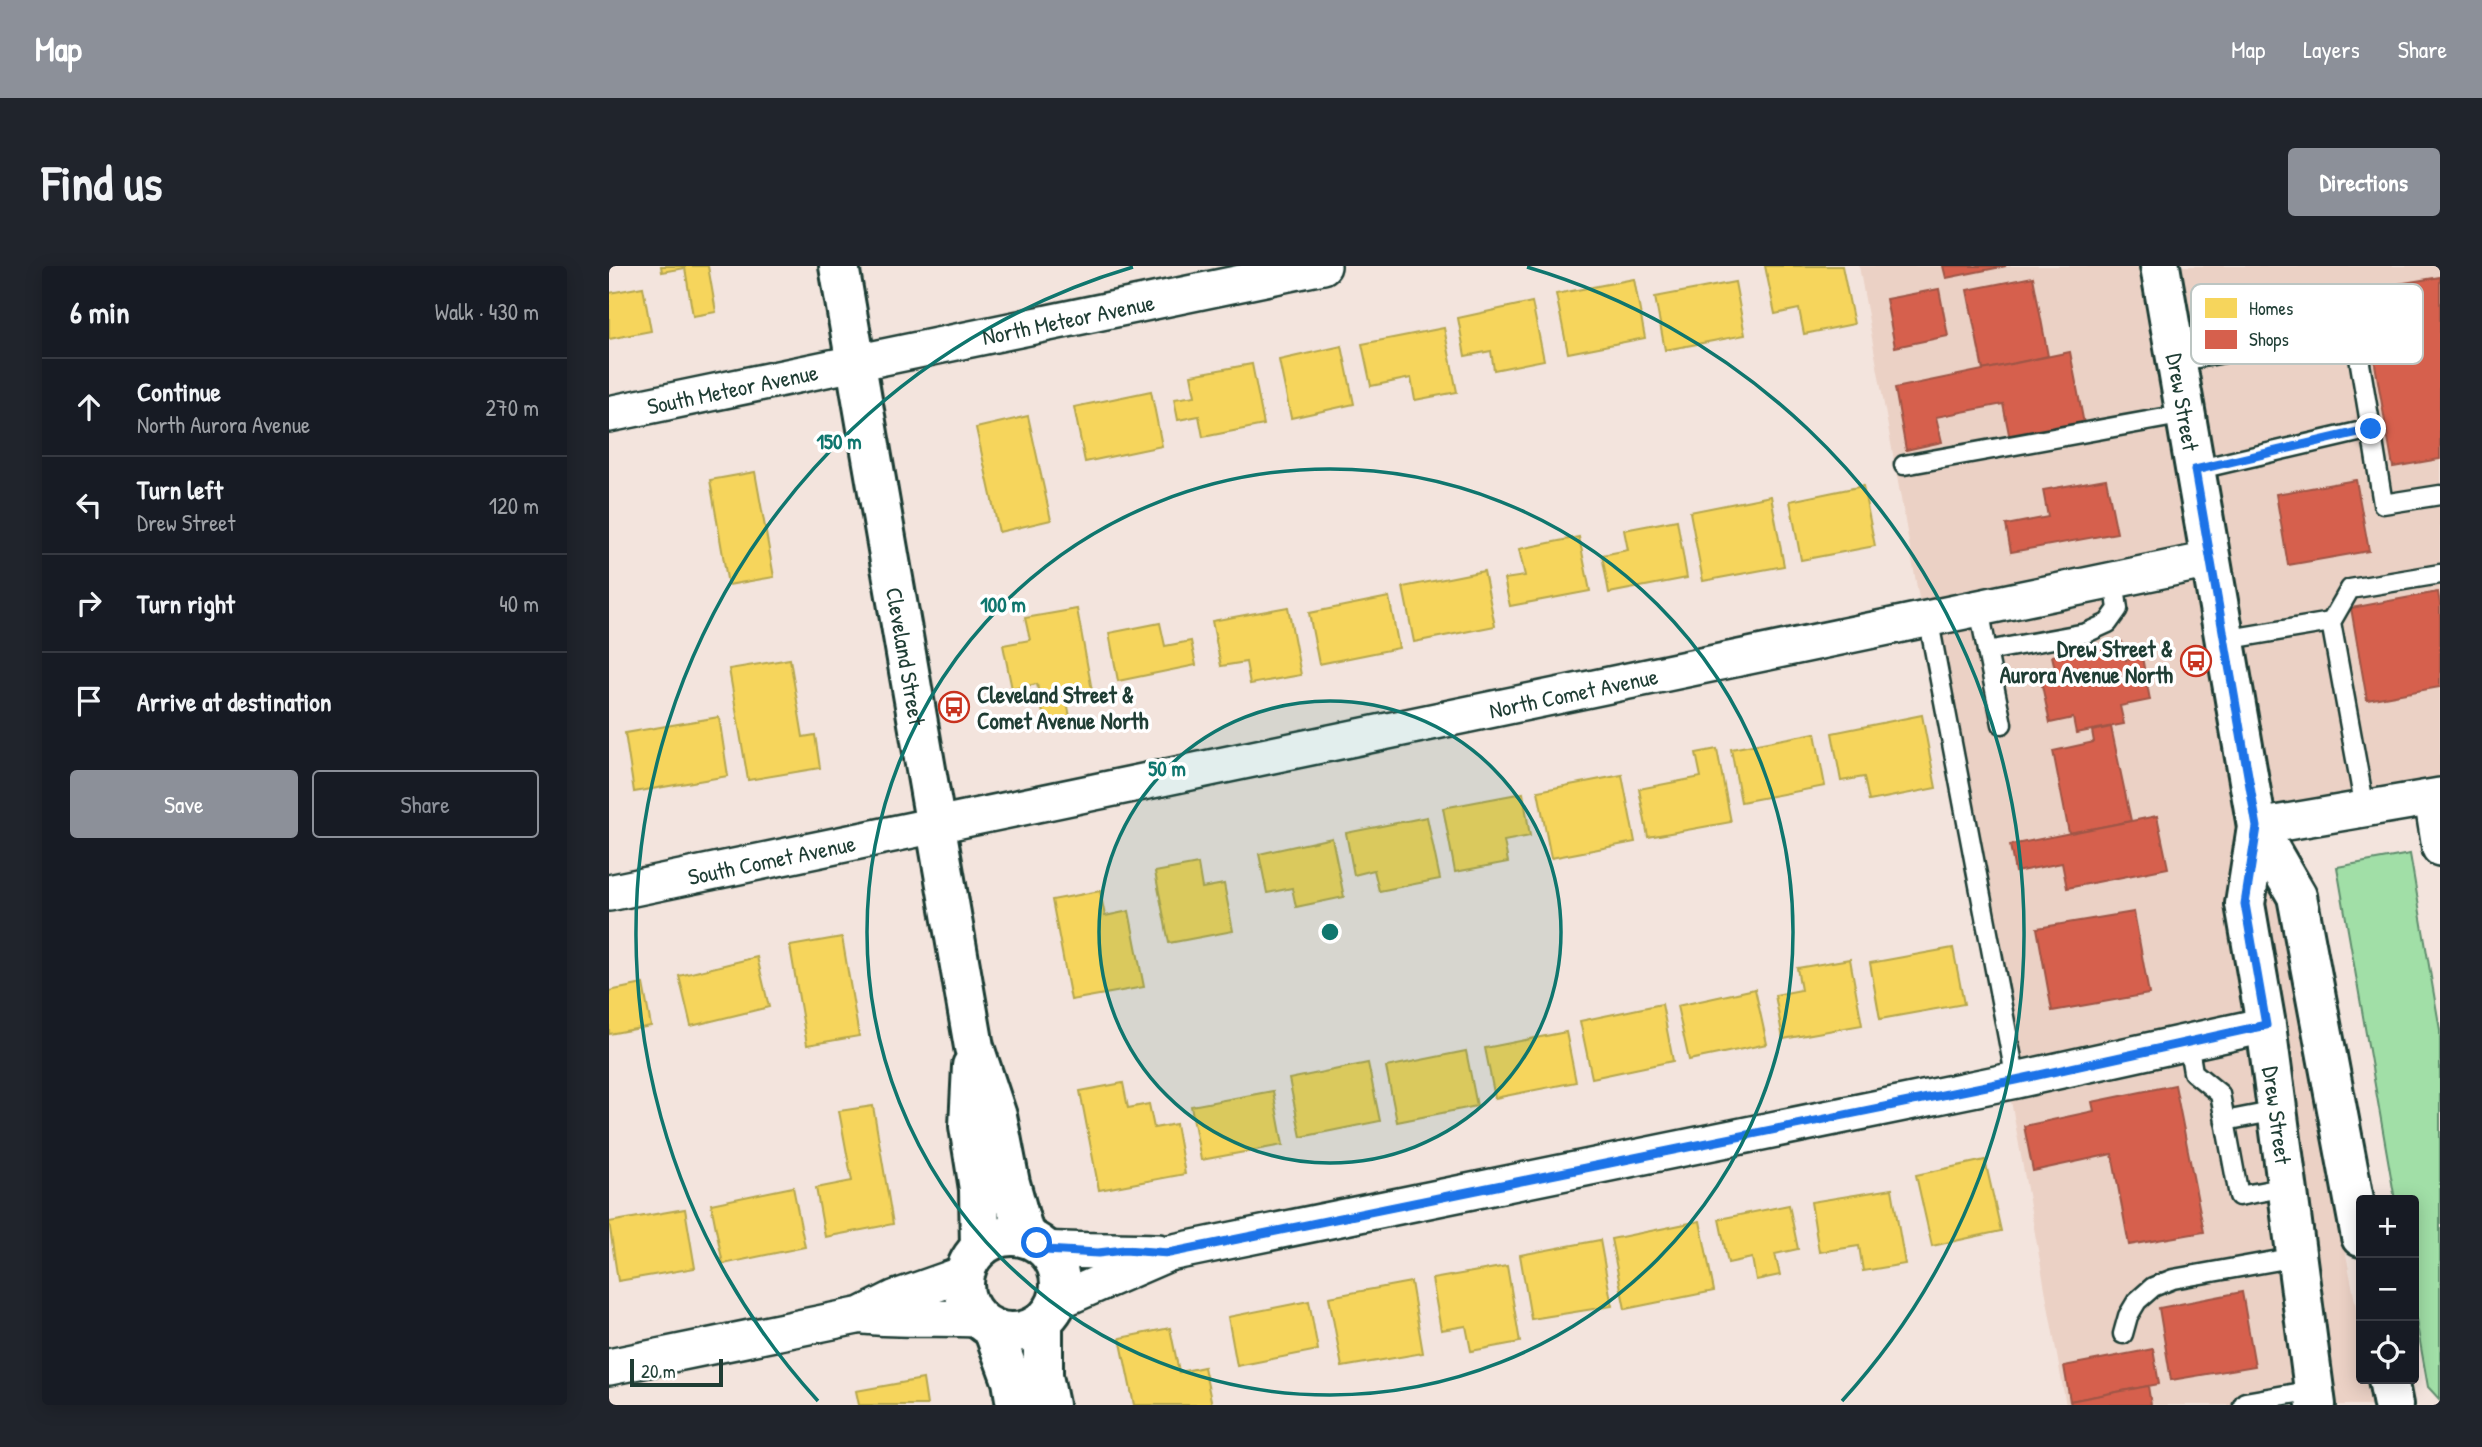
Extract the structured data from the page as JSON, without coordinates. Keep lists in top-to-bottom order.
{
  "streets": {
    "main road": ["Drew Street", "Cleveland Street"],
    "street": [
      "North Meteor Avenue",
      "South Meteor Avenue",
      "North Comet Avenue",
      "South Comet Avenue"
    ]
  },
  "crossings": [
    ["North Meteor Avenue", "South Meteor Avenue"],
    ["North Meteor Avenue", "Cleveland Street"],
    ["South Meteor Avenue", "Cleveland Street"],
    ["Drew Street", "North Comet Avenue"],
    ["Cleveland Street", "North Comet Avenue"],
    ["Cleveland Street", "South Comet Avenue"],
    ["North Comet Avenue", "South Comet Avenue"]
  ],
  "places": {
    "bus stop": ["Drew Street & Aurora Avenue North", "Cleveland Street & Comet Avenue North"]
  },
  "legend": ["Homes", "Shops"],
  "scale_bar": "20 m",
  "page": {
    "header": "Map",
    "nav": ["Map", "Layers", "Share"],
    "buttons": [
      "Directions",
      ["Save", "Share"]
    ],
    "title": "Find us",
    "heading": ["6 min", "Walk · 430 m"],
    "list": [
      ["Continue", "North Aurora Avenue", "270 m"],
      ["Turn left", "Drew Street", "120 m"],
      ["Turn right", "40 m"],
      "Arrive at destination"
    ],
    "map_buttons": ["+", "−"],
    "scale": "20 m"
  },
  "rings": ["150 m", "100 m", "50 m"]
}
